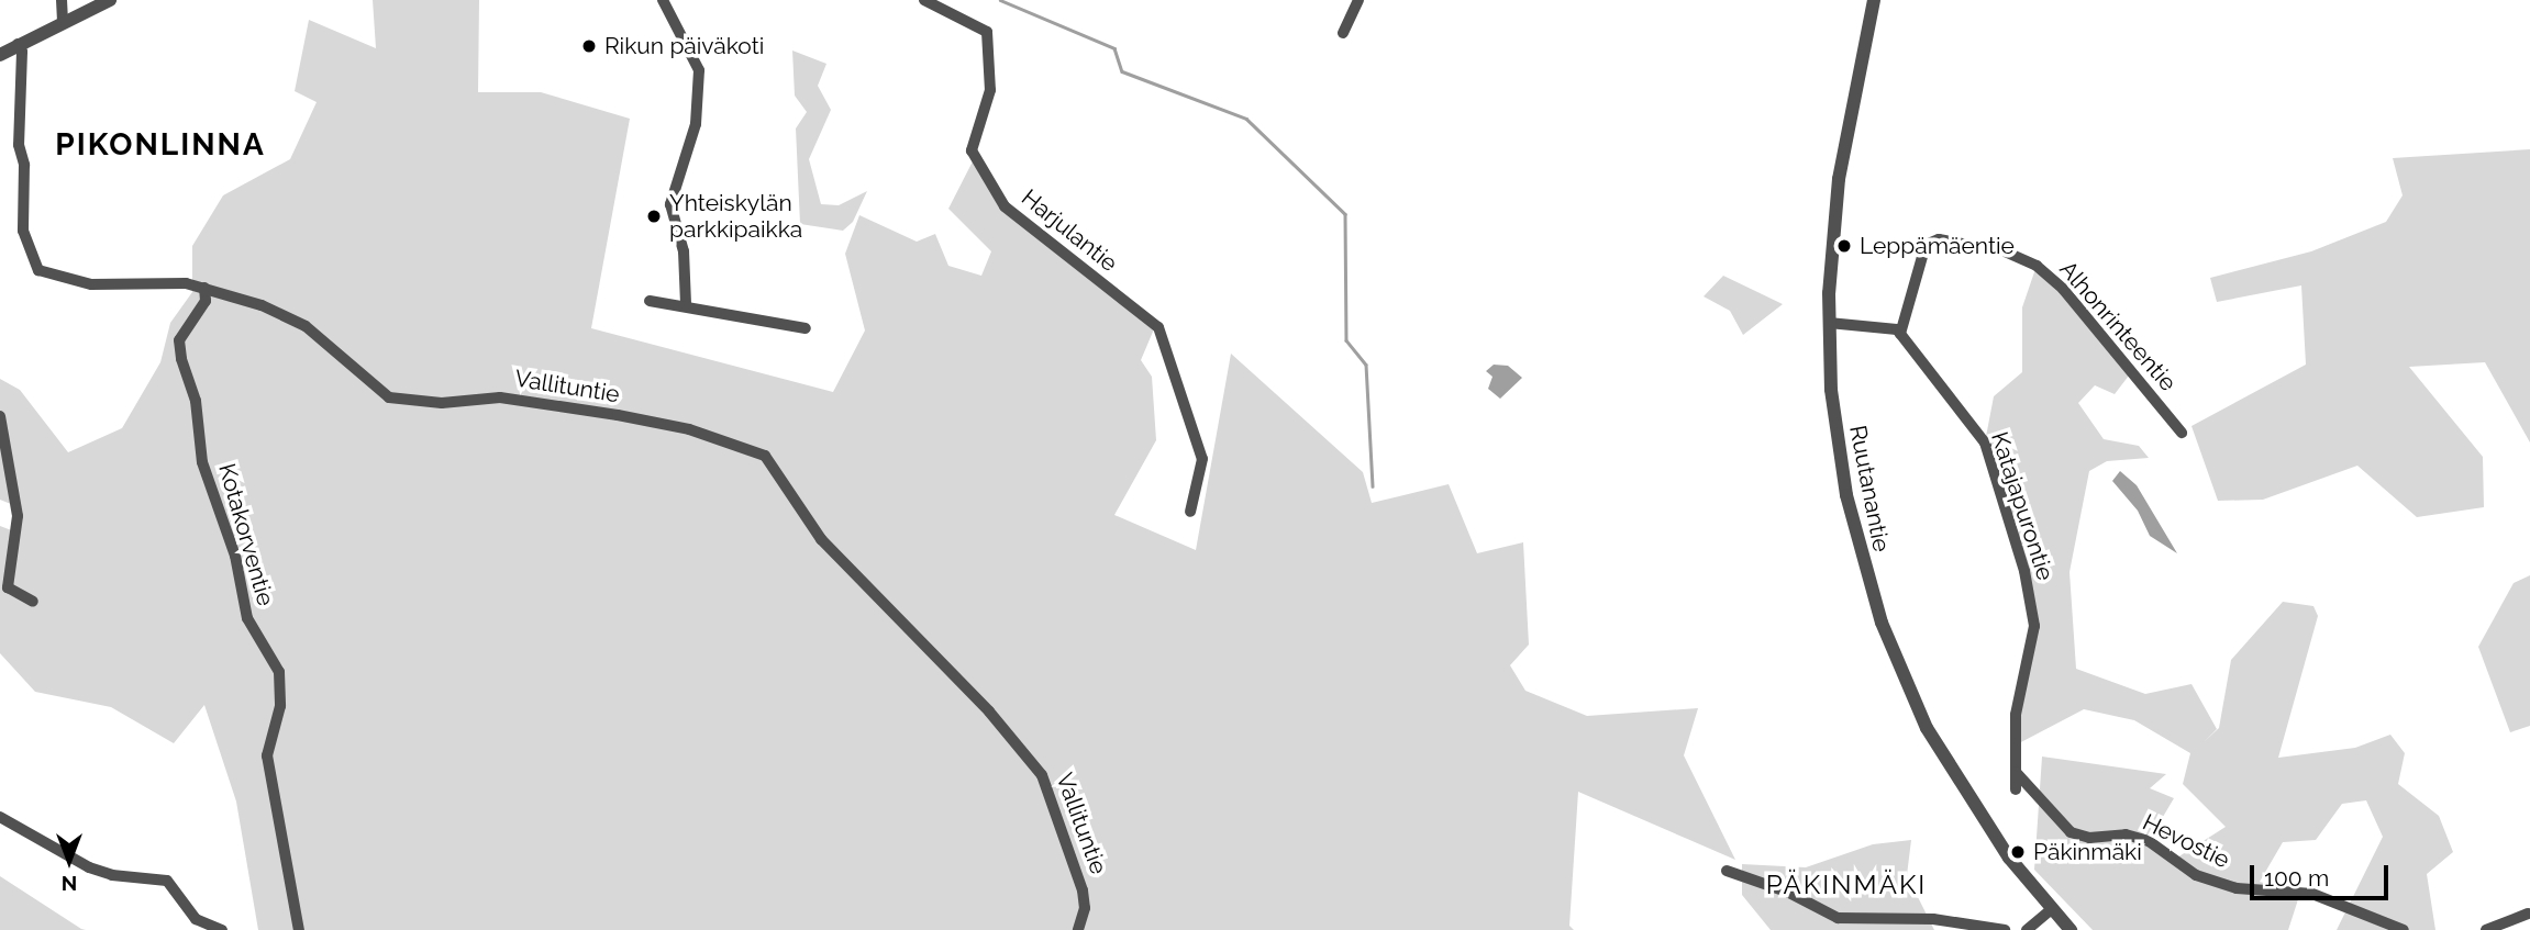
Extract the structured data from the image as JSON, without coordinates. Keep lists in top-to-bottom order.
{
  "streets": {
    "street": [
      "Harjulantie",
      "Alhonrinteentie",
      "Vallituntie",
      "Ruutanantie",
      "Katajapurontie",
      "Kotakorventie",
      "Hevostie"
    ]
  },
  "crossings": [
    ["Alhonrinteentie", "Katajapurontie"],
    ["Vallituntie", "Kotakorventie"],
    ["Katajapurontie", "Hevostie"]
  ],
  "districts": ["PIKONLINNA", "PÄKINMÄKI"],
  "places": [
    "Rikun päiväkoti",
    "Yhteiskylän parkkipaikka",
    "Leppämäentie",
    "Päkinmäki"
  ],
  "scale_bar": "100 m",
  "north": "bottom"
}
